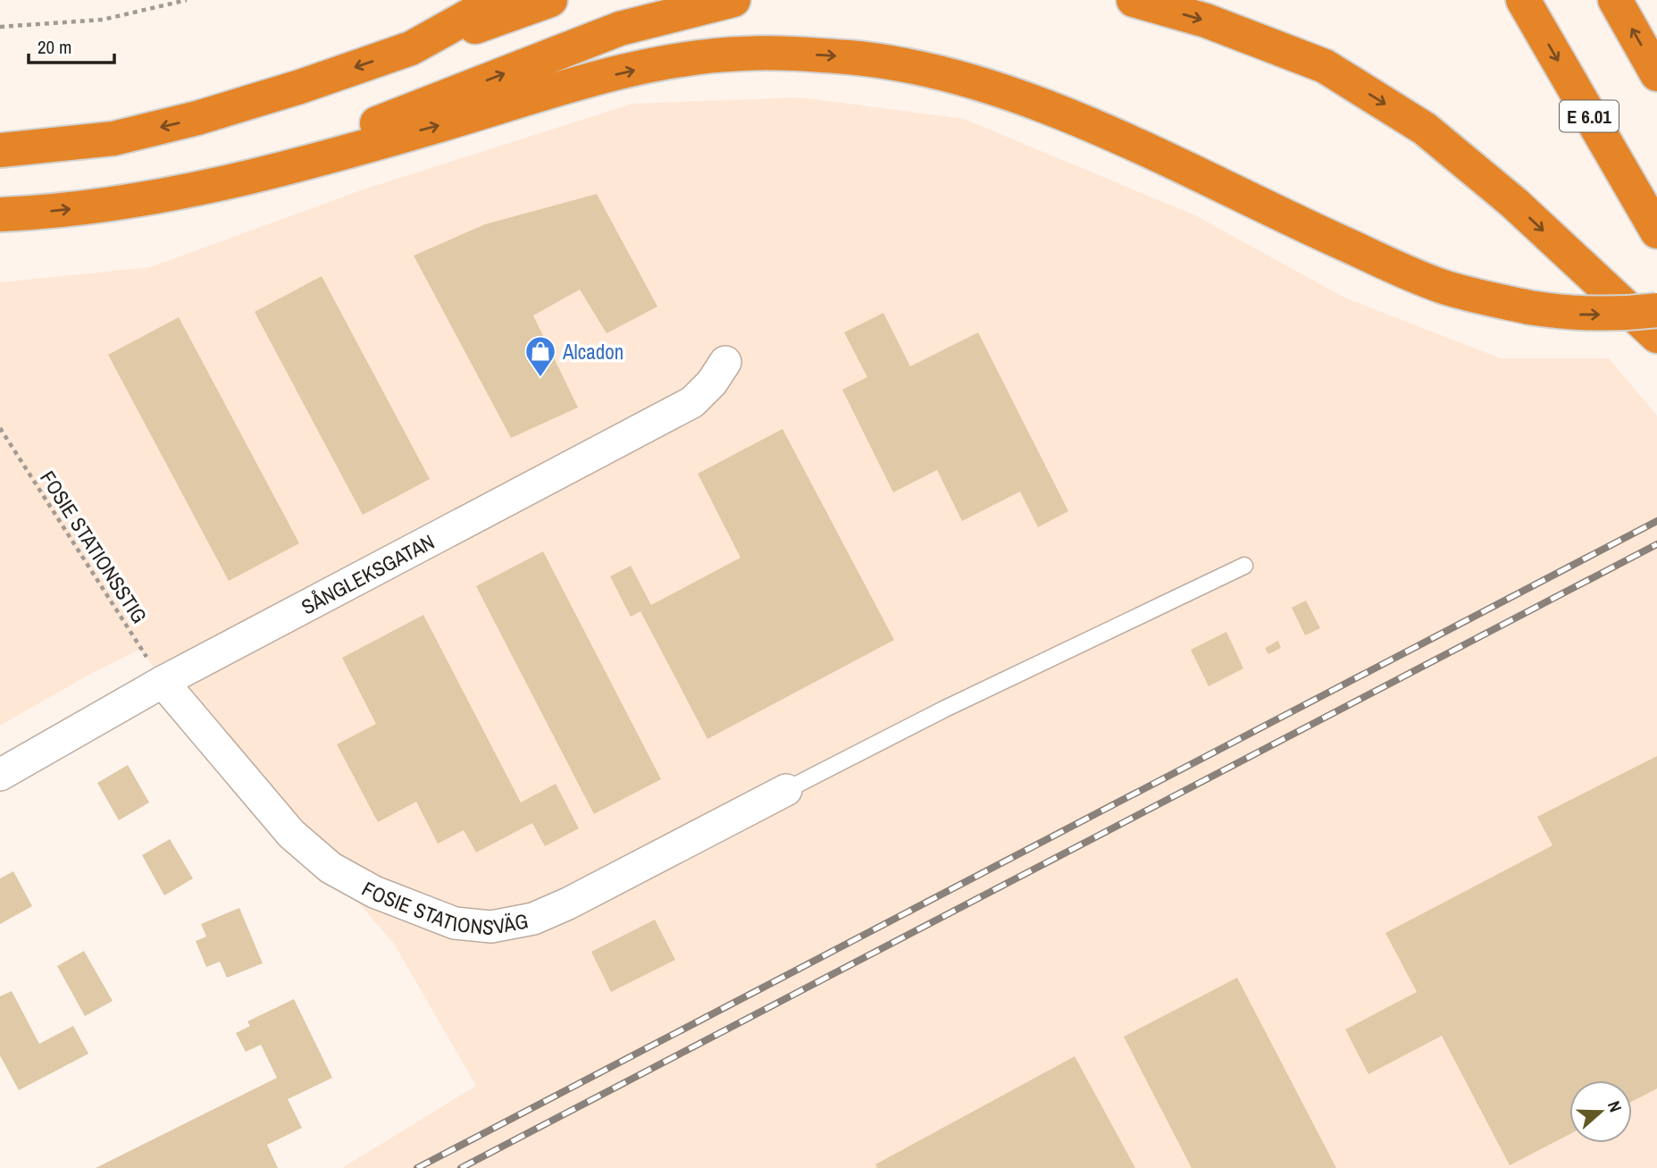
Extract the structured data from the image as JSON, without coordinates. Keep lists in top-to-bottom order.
{
  "streets": {
    "highway": ["E 6.01"],
    "street": ["SÅNGLEKSGATAN", "FOSIE STATIONSVÄG"],
    "path": ["FOSIE STATIONSSTIG"]
  },
  "crossings": [
    ["FOSIE STATIONSSTIG", "SÅNGLEKSGATAN"],
    ["FOSIE STATIONSSTIG", "FOSIE STATIONSVÄG"],
    ["SÅNGLEKSGATAN", "FOSIE STATIONSVÄG"]
  ],
  "places": {
    "shop": ["Alcadon"]
  },
  "scale_bar": "20 m",
  "north": "right"
}
